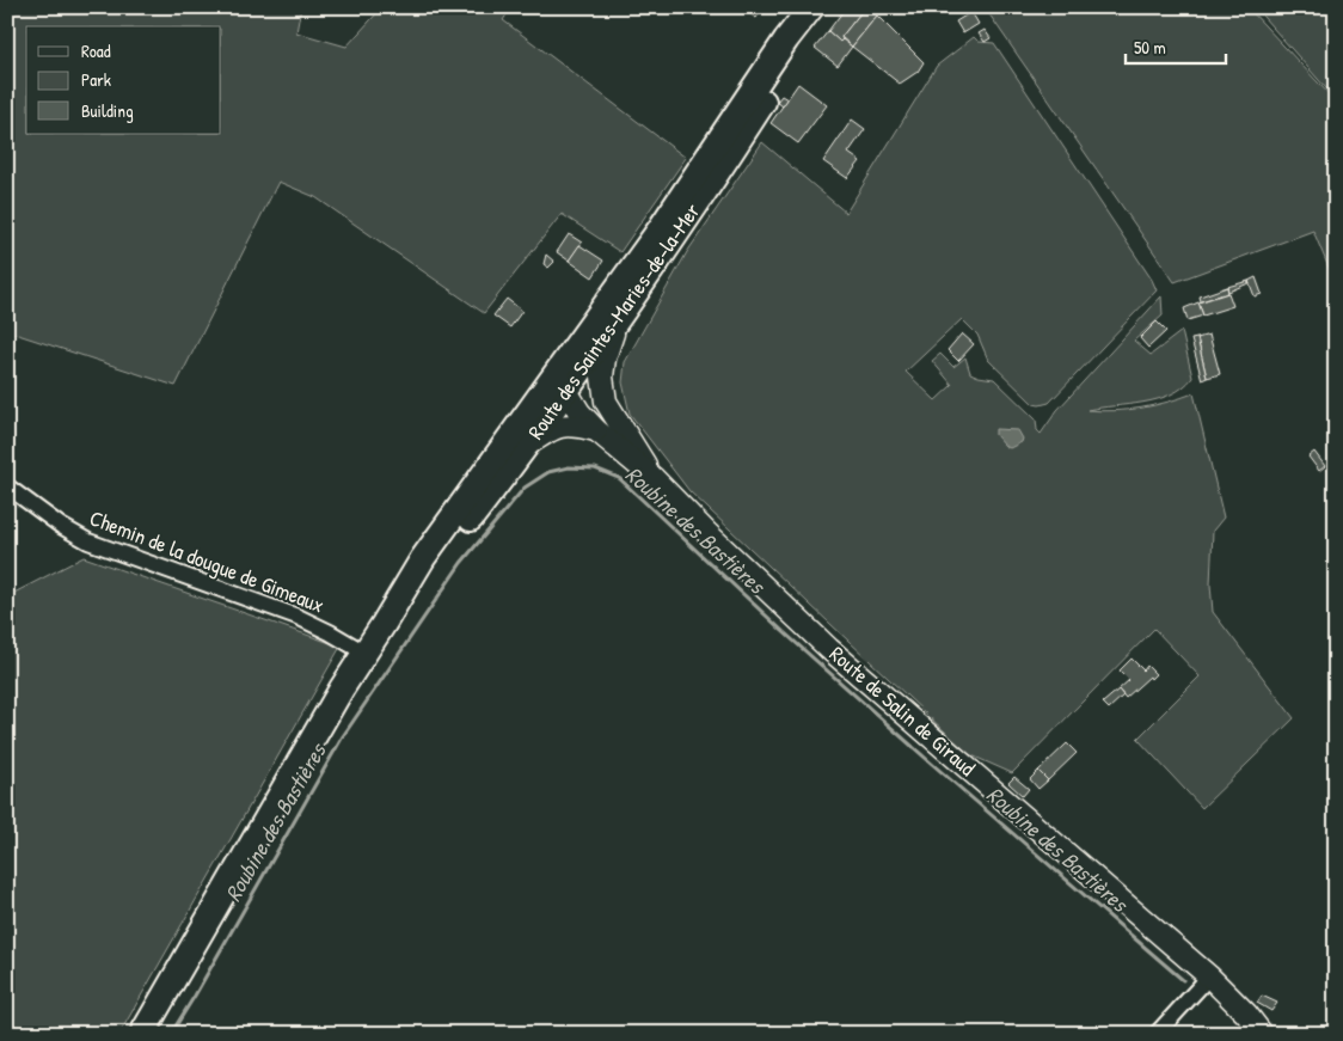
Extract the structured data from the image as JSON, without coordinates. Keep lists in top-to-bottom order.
{
  "streets": {
    "main road": ["Route des Saintes-Maries-de-la-Mer", "Route de Salin de Giraud"],
    "street": ["Chemin de la dougue de Gimeaux"]
  },
  "crossings": [
    ["Route des Saintes-Maries-de-la-Mer", "Chemin de la dougue de Gimeaux"],
    ["Route des Saintes-Maries-de-la-Mer", "Route de Salin de Giraud"]
  ],
  "water": ["Roubine des Bastières"],
  "legend": ["Road", "Park", "Building"],
  "scale_bar": "50 m"
}
